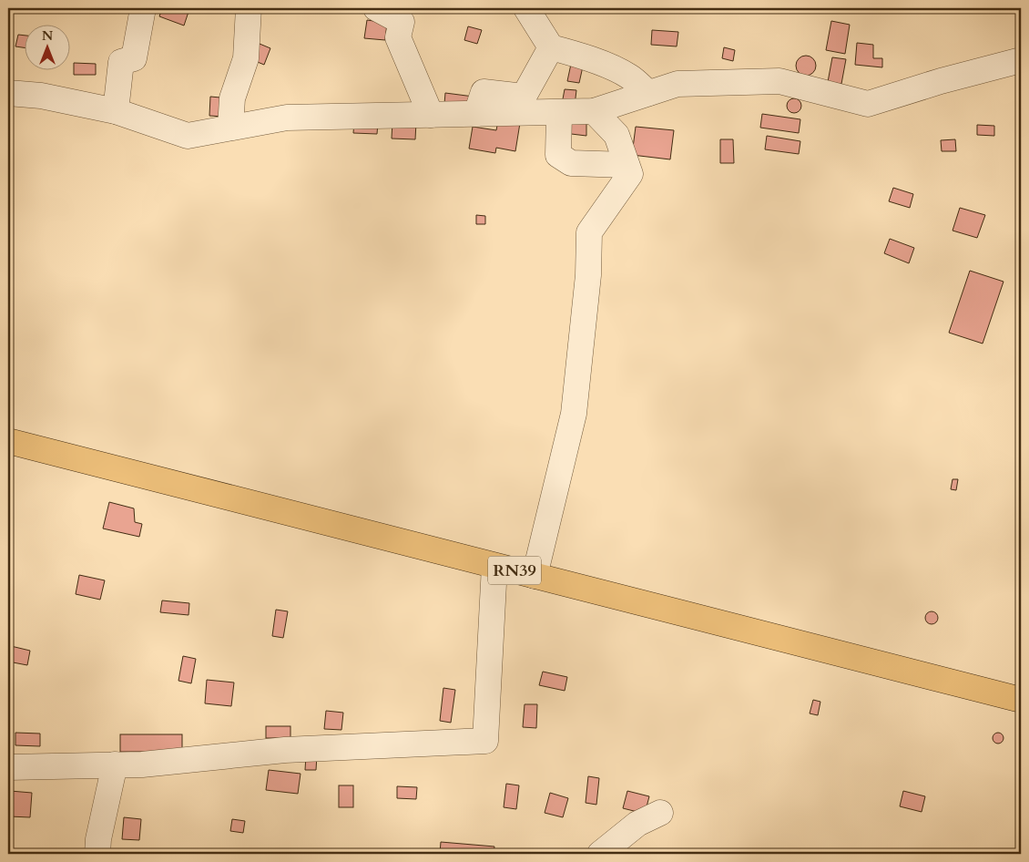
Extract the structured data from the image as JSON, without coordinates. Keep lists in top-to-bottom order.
{
  "streets": {
    "highway": ["RN39"]
  },
  "north": "top"
}
